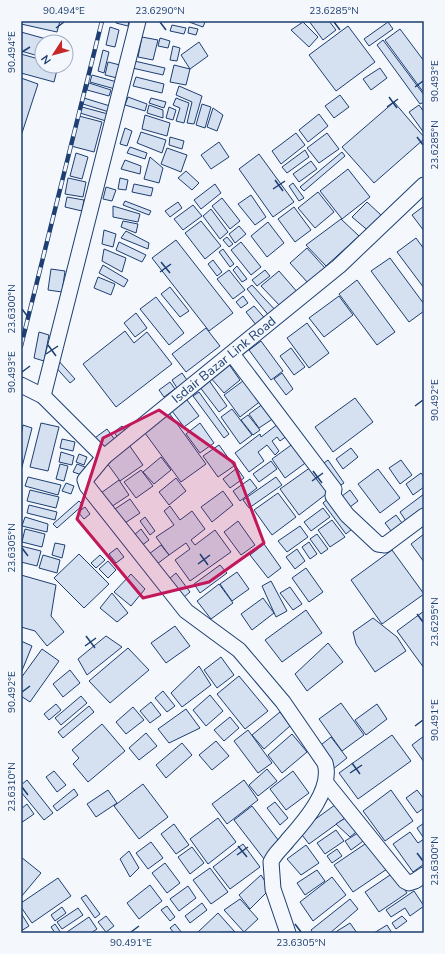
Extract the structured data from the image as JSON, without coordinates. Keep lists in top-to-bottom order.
{
  "streets": {
    "street": ["Isdair Bazar Link Road"]
  },
  "north": "bottom left",
  "coordinates": [
    "90.494°E",
    "23.6290°N",
    "23.6285°N",
    "90.493°E",
    "23.6300°N",
    "90.492°E",
    "23.6305°N",
    "23.6295°N",
    "90.491°E",
    "23.6310°N"
  ]
}
